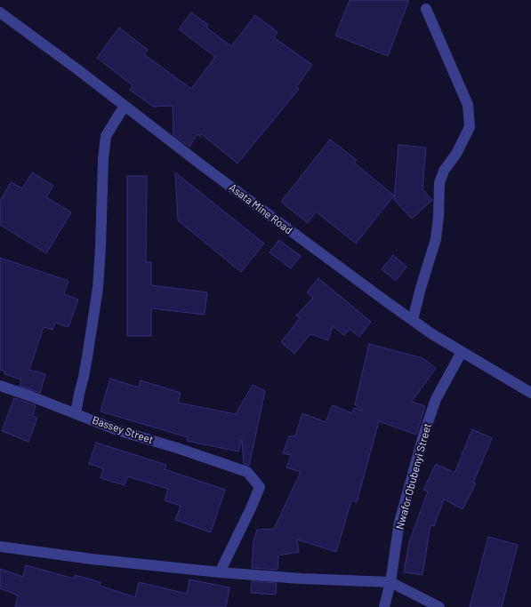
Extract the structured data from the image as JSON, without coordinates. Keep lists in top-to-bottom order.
{
  "streets": {
    "street": ["Asata Mine Road", "Bassey Street", "Nwafor Obubenyi Street"]
  },
  "crossings": [
    ["Asata Mine Road", "Nwafor Obubenyi Street"]
  ]
}
